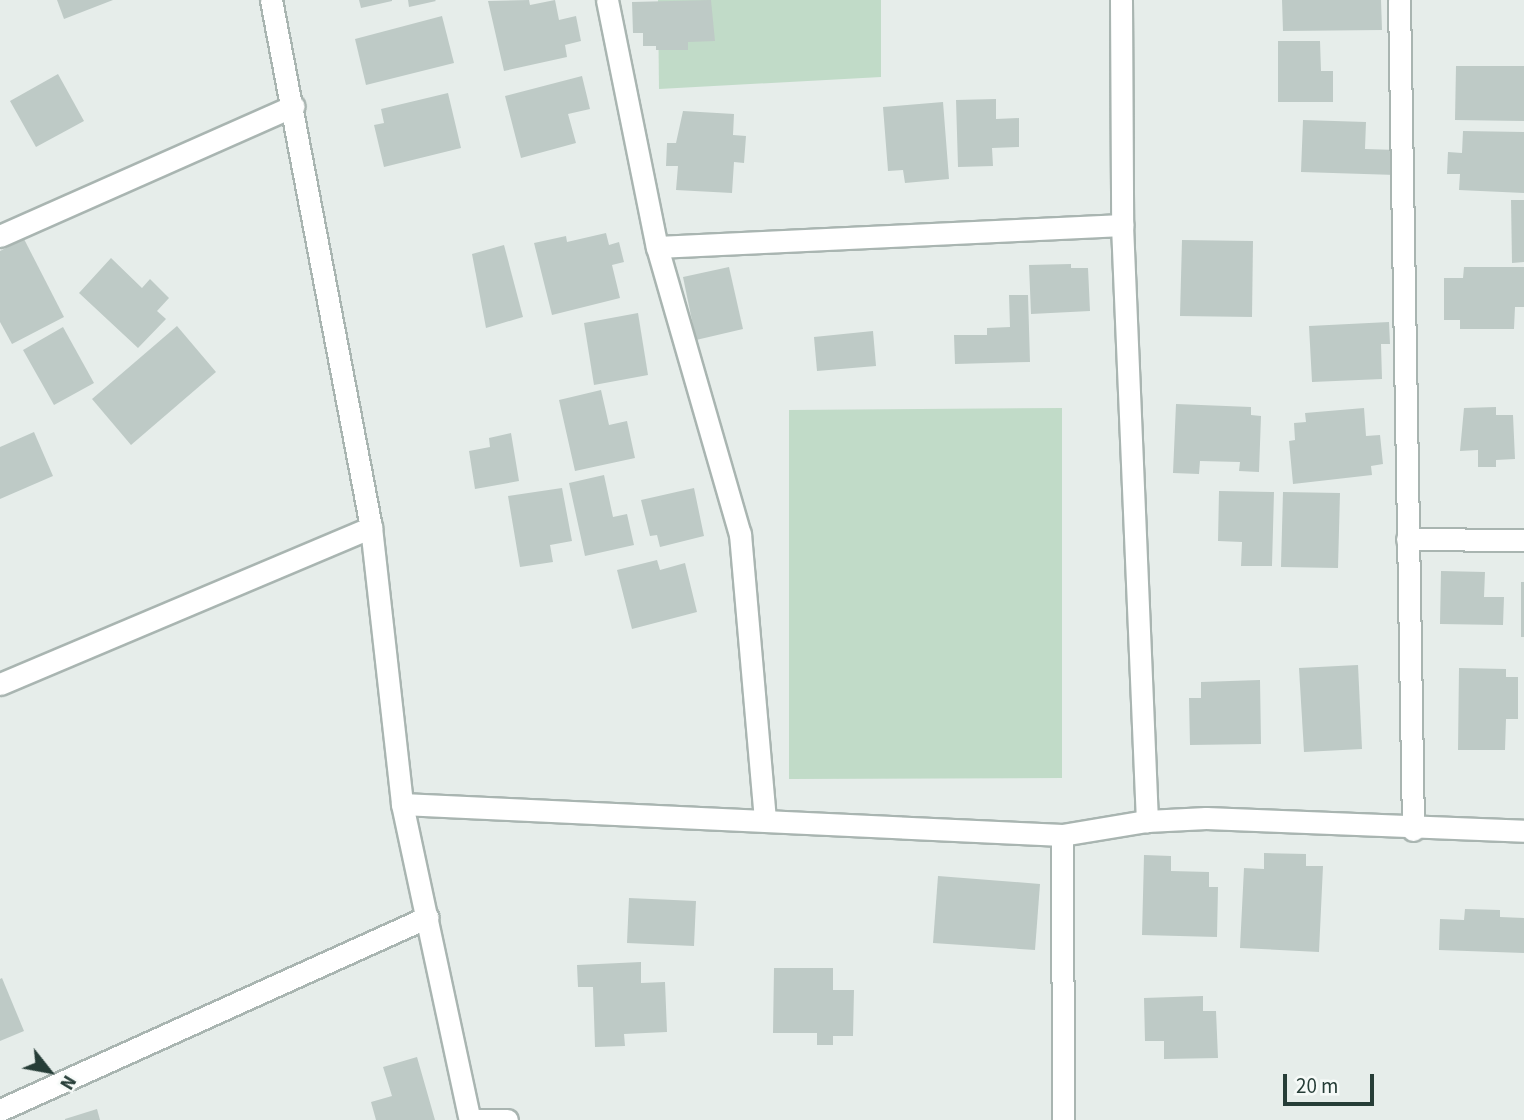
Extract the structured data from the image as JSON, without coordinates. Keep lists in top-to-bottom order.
{
  "scale_bar": "20 m",
  "north": "bottom right"
}
